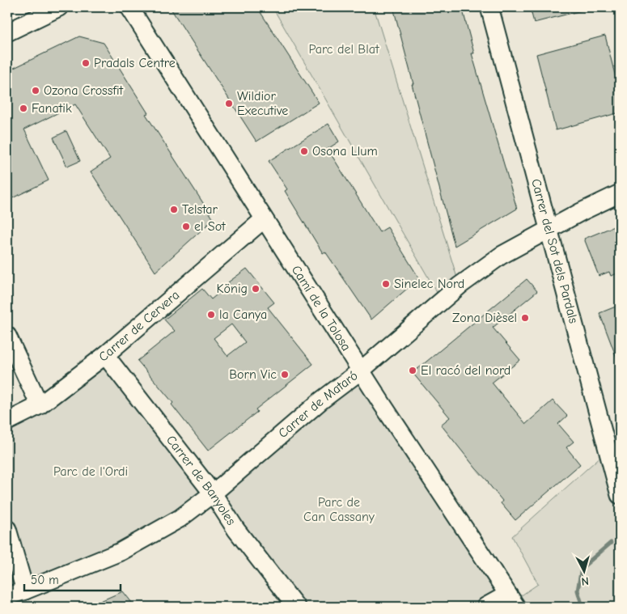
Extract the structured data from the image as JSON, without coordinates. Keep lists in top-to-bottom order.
{
  "streets": {
    "street": [
      "Carrer del Sot dels Pardals",
      "Camí de la Tolosa",
      "Carrer de Cervera",
      "Carrer de Mataró",
      "Carrer de Banyoles"
    ]
  },
  "crossings": [
    ["Carrer del Sot dels Pardals", "Carrer de Mataró"],
    ["Camí de la Tolosa", "Carrer de Cervera"],
    ["Camí de la Tolosa", "Carrer de Mataró"],
    ["Carrer de Cervera", "Carrer de Banyoles"],
    ["Carrer de Mataró", "Carrer de Banyoles"]
  ],
  "parks": ["Parc del Blat", "Parc de l'Ordi", "Parc de Can Cassany"],
  "places": [
    "Pradals Centre",
    "Ozona Crossfit",
    "Wildior Executive",
    "Fanatik",
    "Osona Llum",
    "Telstar",
    "el Sot",
    "Sinelec Nord",
    "König",
    "la Canya",
    "Zona Dièsel",
    "El racó del nord",
    "Born Vic"
  ],
  "scale_bar": "50 m",
  "north": "bottom"
}
